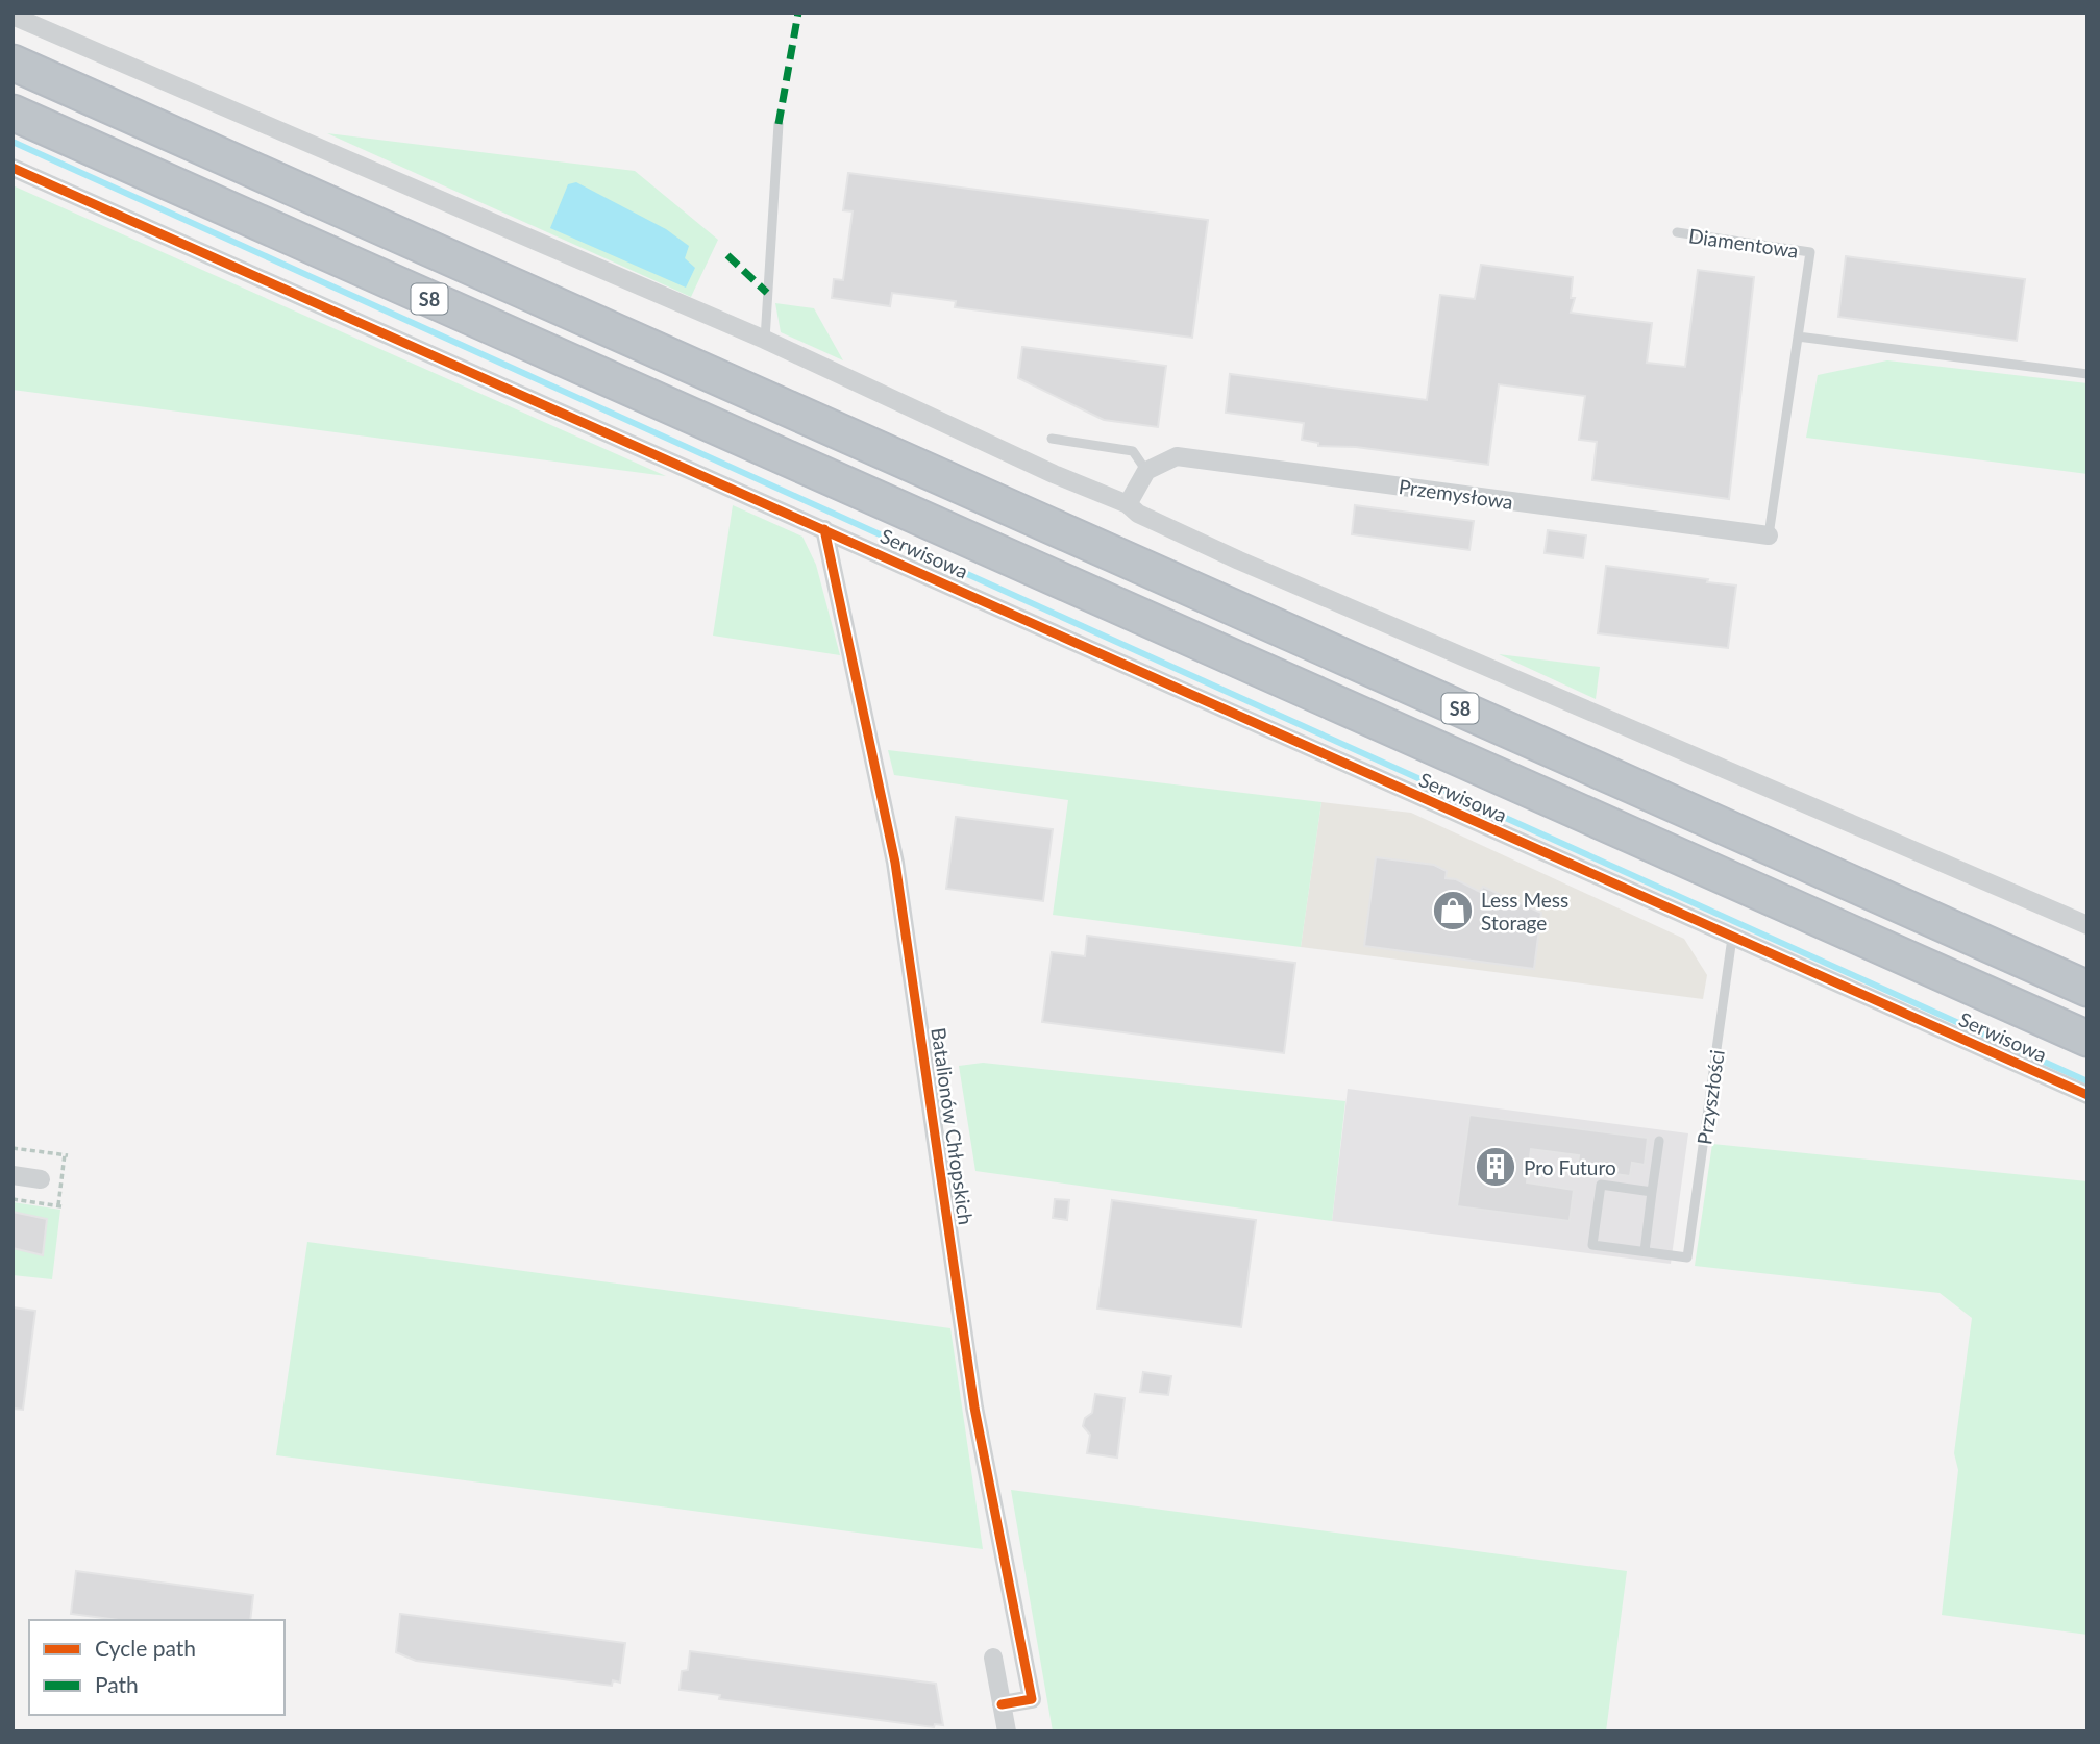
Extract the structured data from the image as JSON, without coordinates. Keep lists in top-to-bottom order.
{
  "streets": {
    "highway": ["S8"],
    "street": ["Przemysłowa", "Serwisowa", "Batalionów Chłopskich"],
    "lane": ["Diamentowa", "Przyszłości"]
  },
  "crossings": [
    ["Serwisowa", "Przyszłości"],
    ["Serwisowa", "Batalionów Chłopskich"]
  ],
  "places": {
    "shop": ["Less Mess Storage"],
    "building": ["Pro Futuro"]
  },
  "legend": ["Cycle path", "Path"]
}
